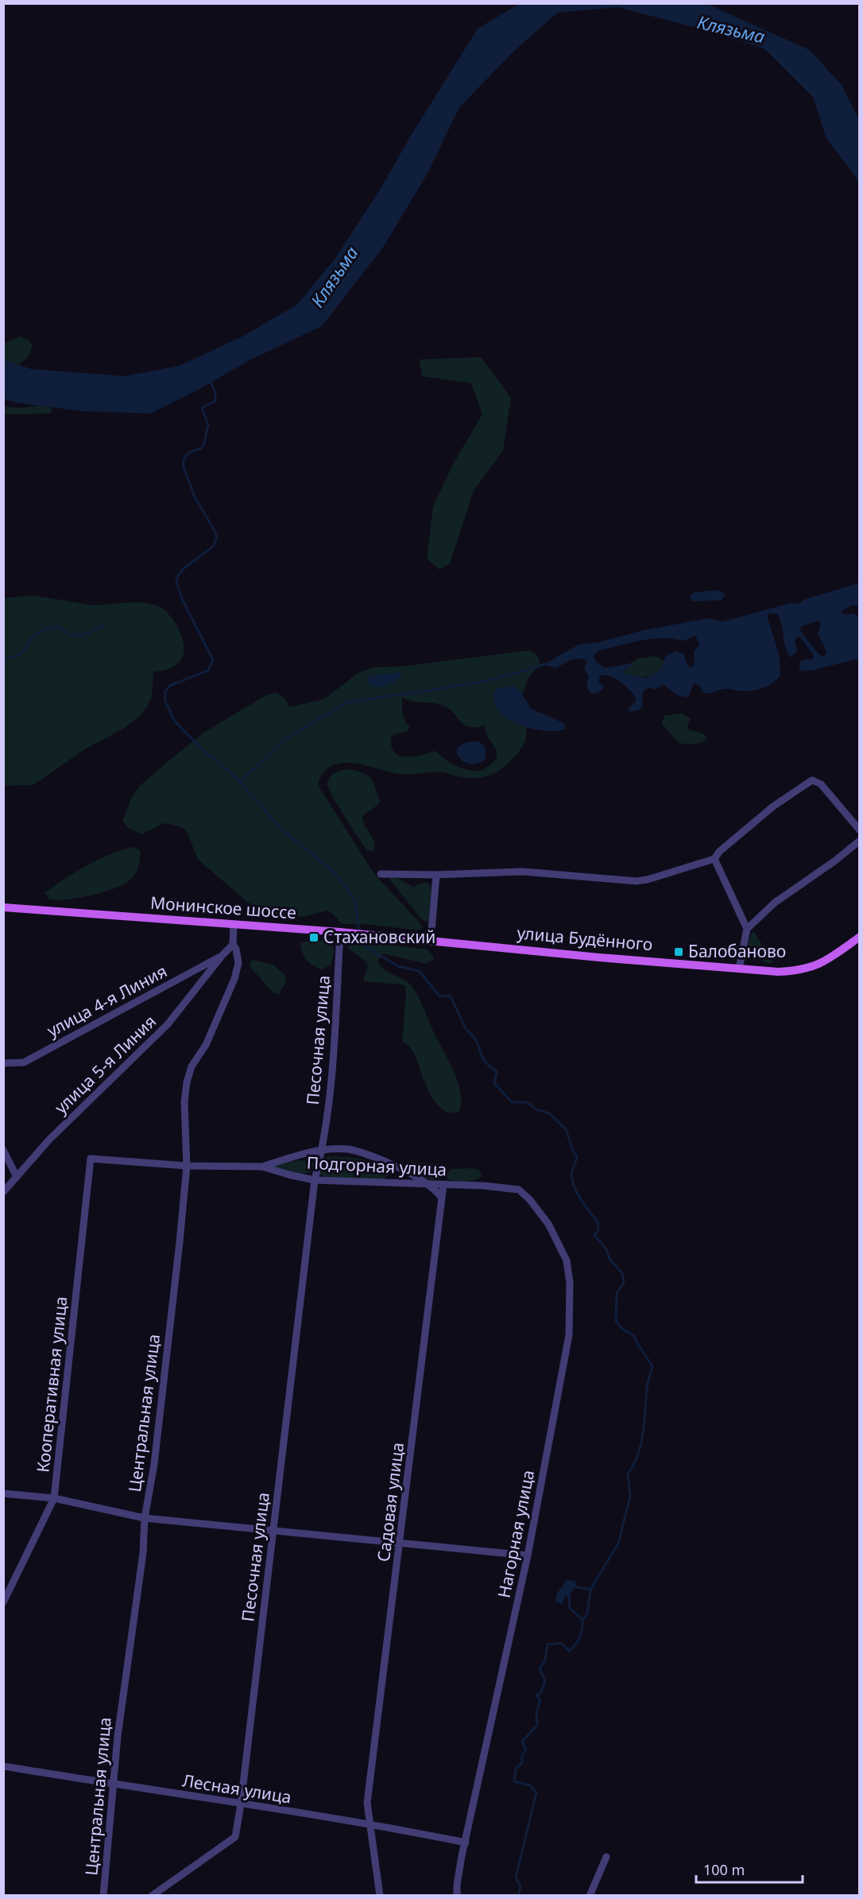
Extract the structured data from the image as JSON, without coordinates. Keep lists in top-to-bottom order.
{
  "streets": {
    "main road": ["Монинское шоссе", "улица Будённого"],
    "street": [
      "улица 4-я Линия",
      "Песочная улица",
      "улица 5-я Линия",
      "Подгорная улица",
      "Кооперативная улица",
      "Центральная улица",
      "Садовая улица",
      "Нагорная улица",
      "Лесная улица"
    ]
  },
  "crossings": [
    ["Монинское шоссе", "улица Будённого"],
    ["Монинское шоссе", "Песочная улица"],
    ["Монинское шоссе", "Центральная улица"],
    ["улица 4-я Линия", "улица 5-я Линия"],
    ["Песочная улица", "Подгорная улица"],
    ["Песочная улица", "Лесная улица"],
    ["Подгорная улица", "Кооперативная улица"],
    ["Подгорная улица", "Центральная улица"],
    ["Подгорная улица", "Садовая улица"],
    ["Подгорная улица", "Нагорная улица"],
    ["Центральная улица", "Лесная улица"],
    ["Садовая улица", "Лесная улица"],
    ["Нагорная улица", "Лесная улица"]
  ],
  "water": ["Клязьма"],
  "places": {
    "transit": ["Стахановский", "Балобаново"]
  },
  "scale_bar": "100 m"
}
